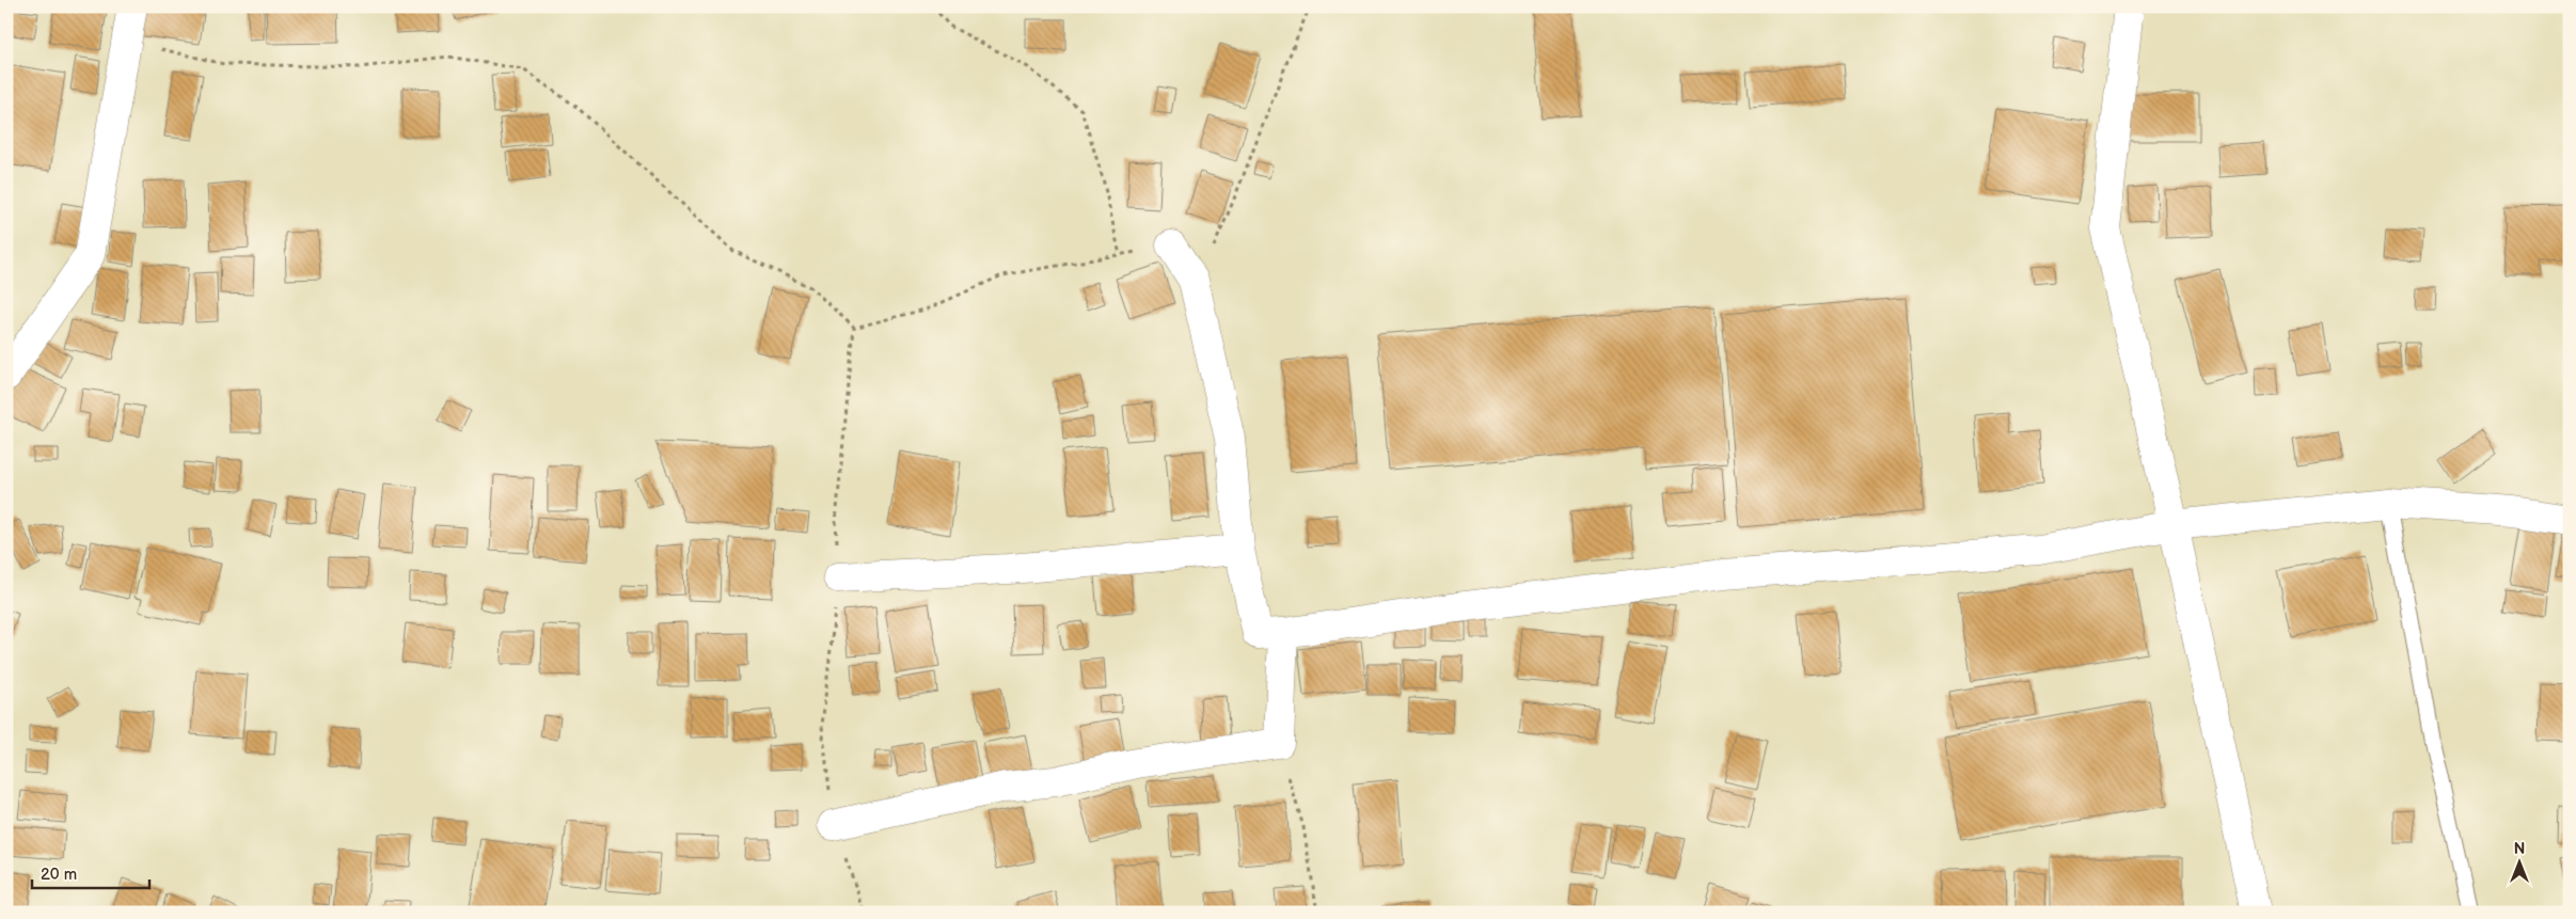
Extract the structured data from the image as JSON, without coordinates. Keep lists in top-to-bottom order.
{
  "scale_bar": "20 m",
  "north": "top"
}
